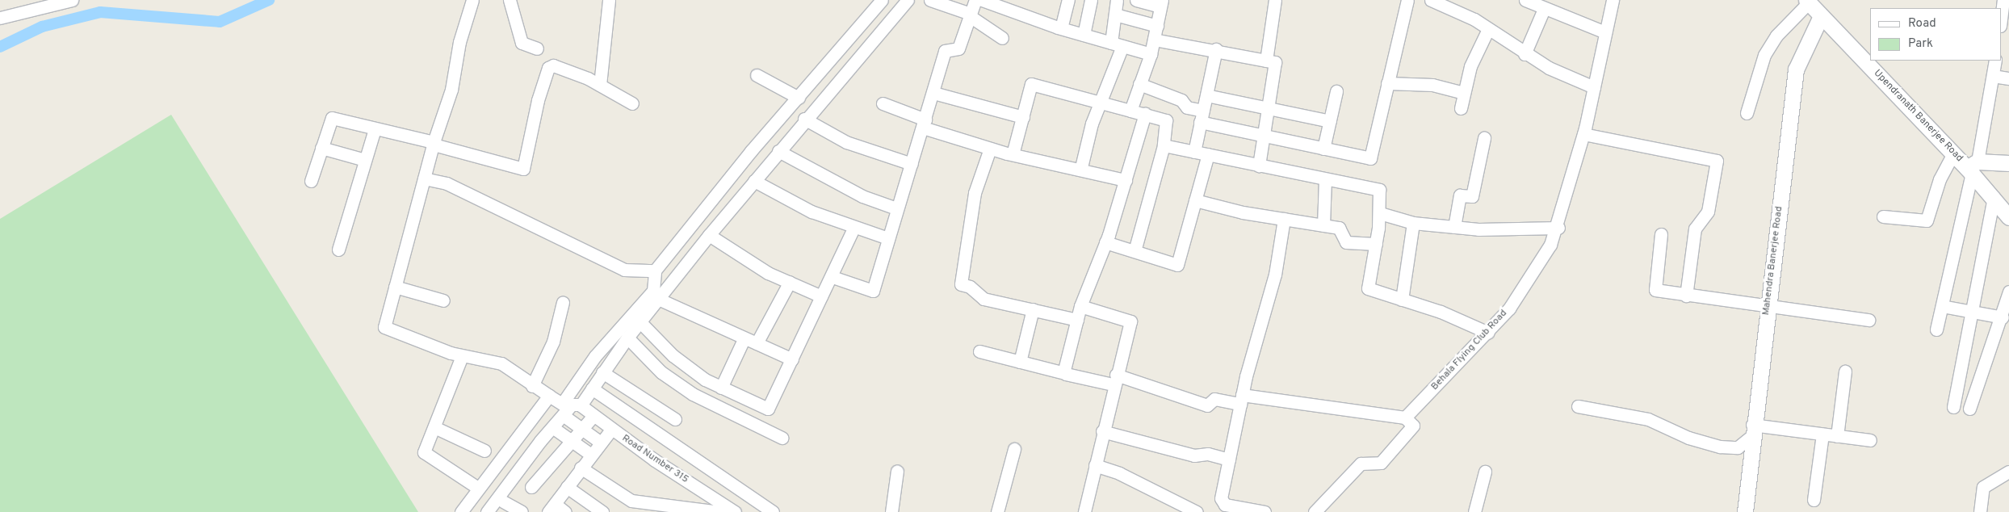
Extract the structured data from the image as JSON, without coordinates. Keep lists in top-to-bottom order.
{
  "streets": {
    "street": [
      "Upendranath Banerjee Road",
      "Mahendra Banerjee Road",
      "Behala Flying Club Road",
      "Road Number 315"
    ]
  },
  "crossings": [
    ["Upendranath Banerjee Road", "Mahendra Banerjee Road"]
  ],
  "legend": ["Road", "Park"]
}
